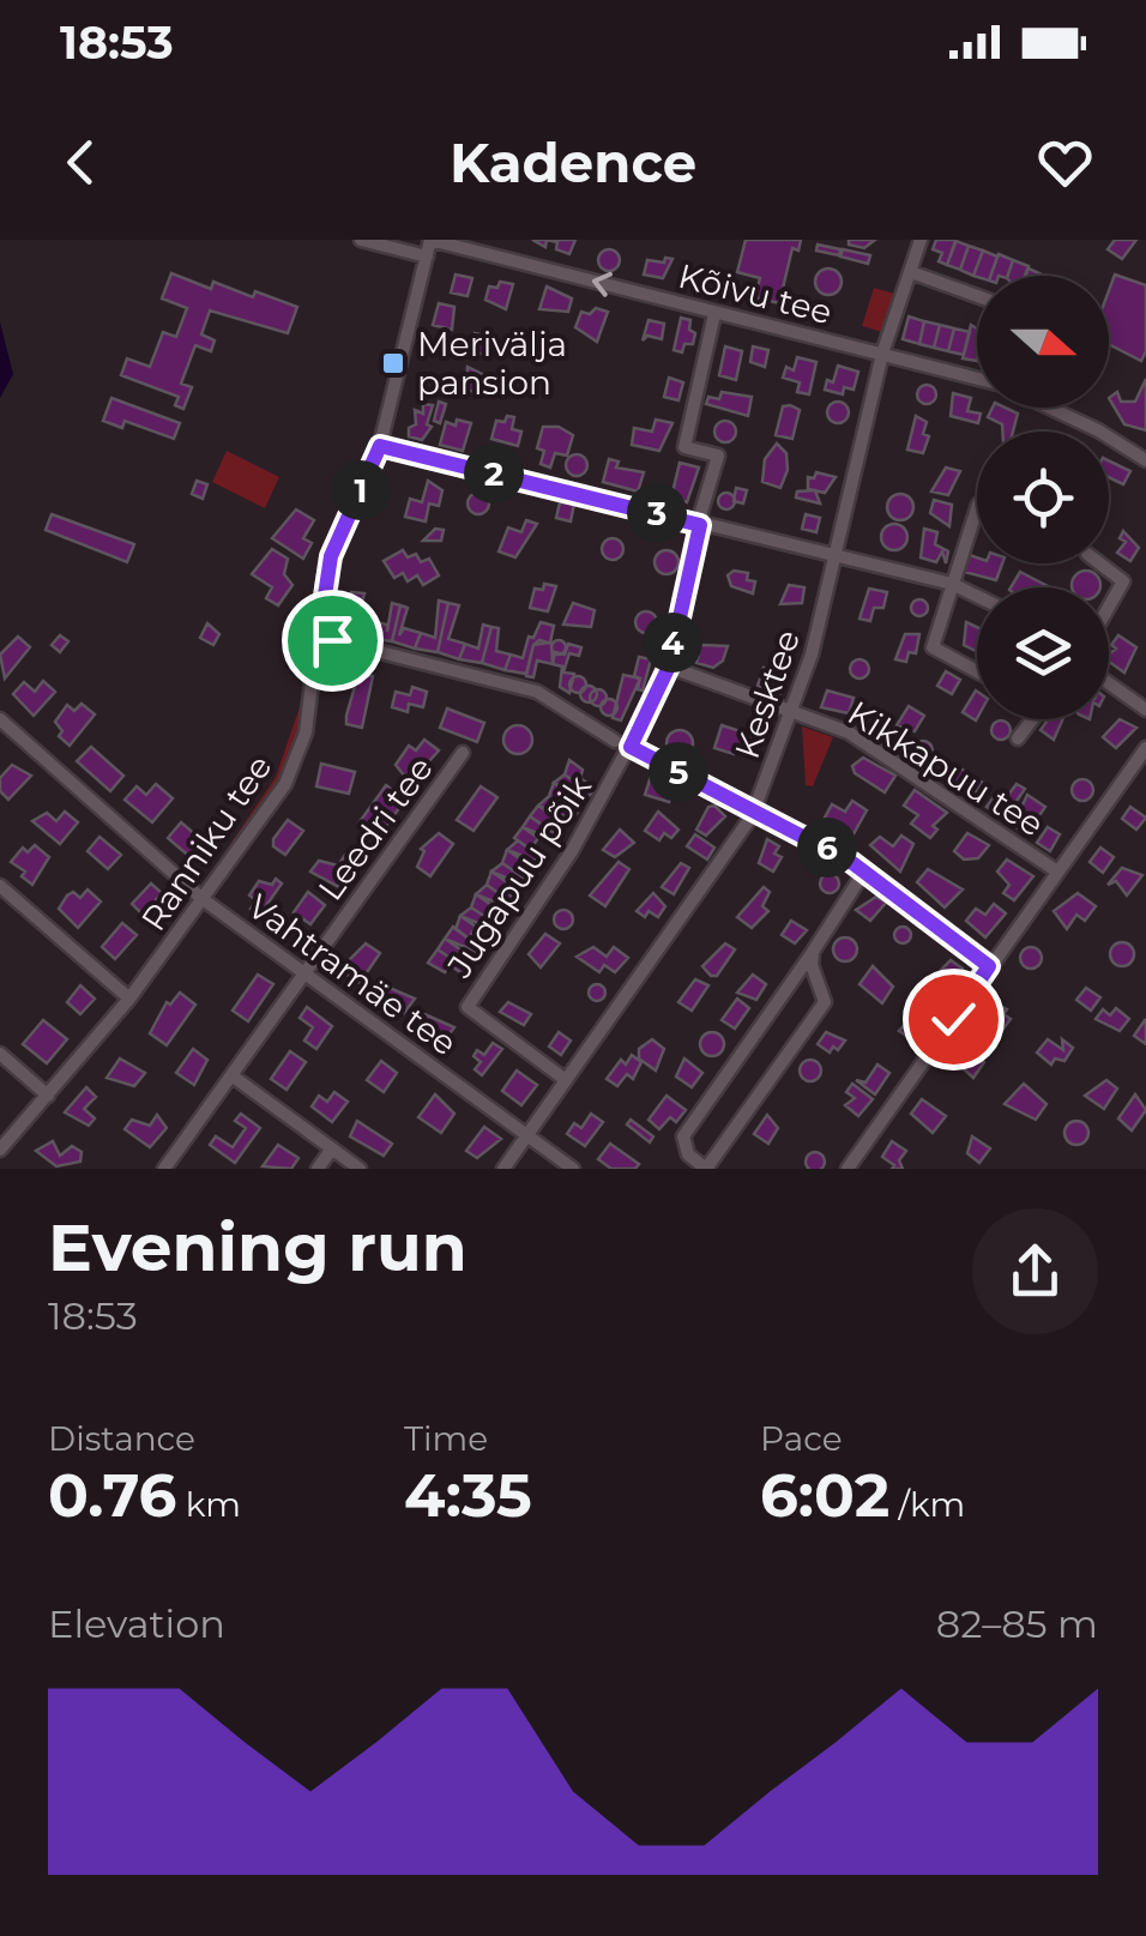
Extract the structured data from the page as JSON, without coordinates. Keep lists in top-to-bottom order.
{
  "streets": {
    "street": [
      "Kõivu tee",
      "Kesktee",
      "Kikkapuu tee",
      "Leedri tee",
      "Ranniku tee",
      "Jugapuu põik",
      "Vahtramäe tee"
    ]
  },
  "crossings": [
    ["Kõivu tee", "Kesktee"],
    ["Kõivu tee", "Ranniku tee"],
    ["Kõivu tee", "Jugapuu põik"],
    ["Kesktee", "Kikkapuu tee"],
    ["Kesktee", "Jugapuu põik"],
    ["Kesktee", "Vahtramäe tee"],
    ["Kikkapuu tee", "Jugapuu põik"],
    ["Leedri tee", "Vahtramäe tee"],
    ["Ranniku tee", "Vahtramäe tee"]
  ],
  "one_way": ["Kõivu tee"],
  "places": {
    "transit": ["Merivälja pansion"]
  },
  "north": "right",
  "page": {
    "status": "18:53",
    "header": "Kadence",
    "pins": [
      "2",
      "1",
      "3",
      "4",
      "5",
      "6"
    ],
    "heading": ["Evening run", "18:53"],
    "stats": [
      ["Distance", "0.76 km"],
      ["Time", "4:35"],
      ["Pace", "6:02 /km"]
    ],
    "chart": ["Elevation", "82–85 m"]
  }
}
